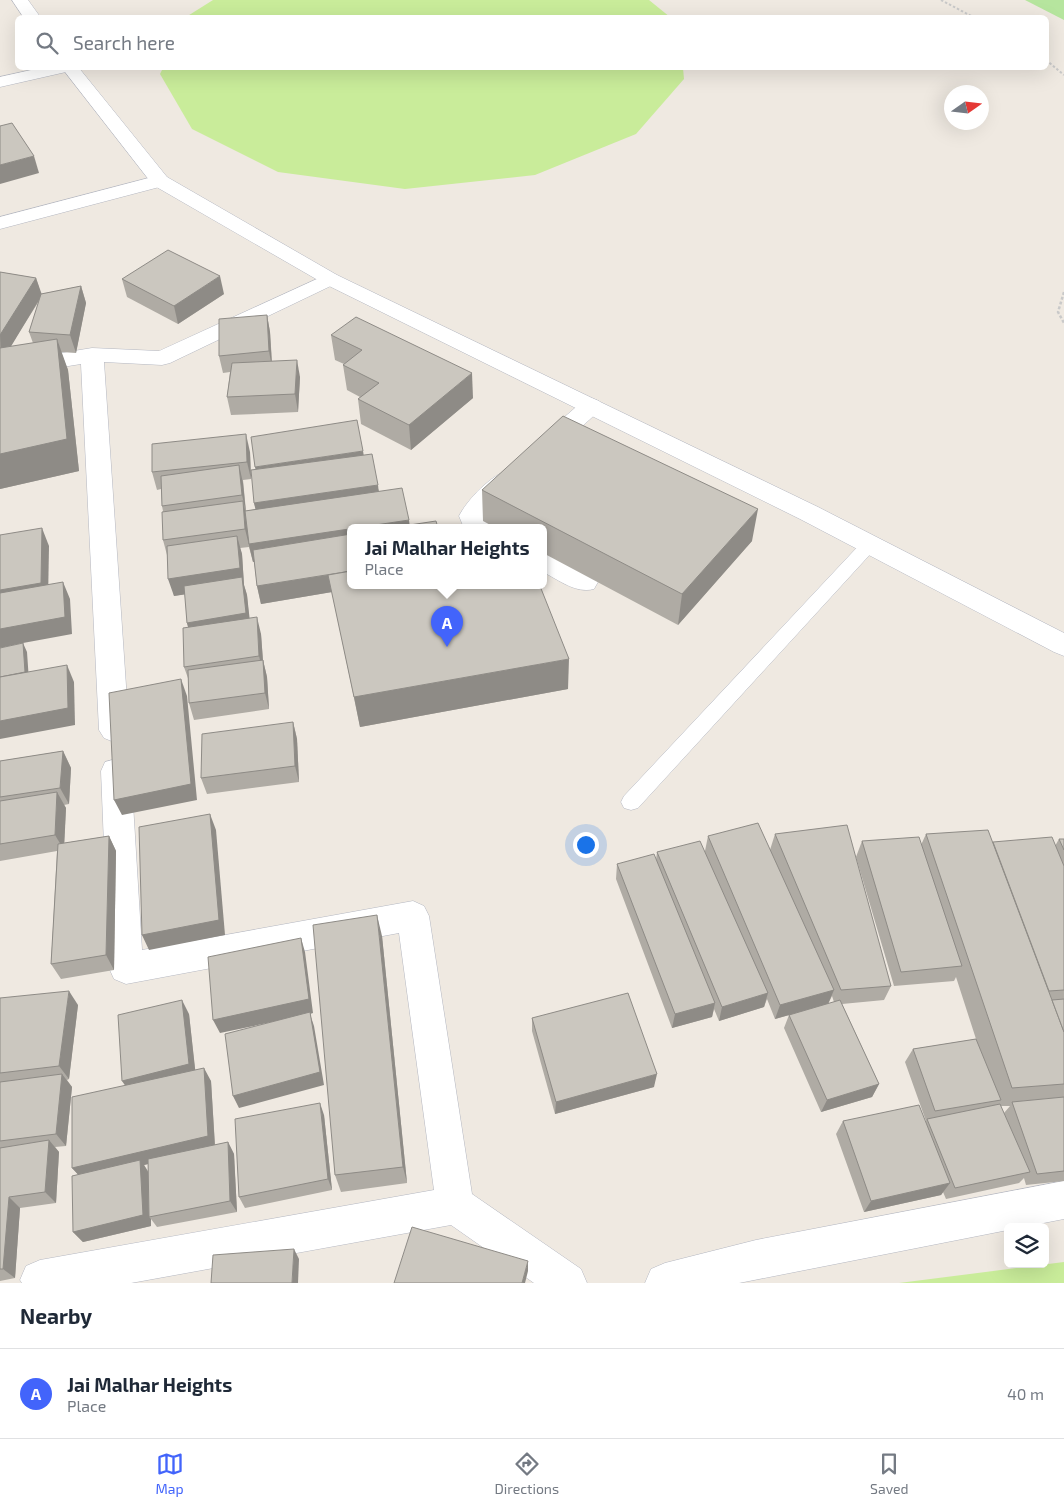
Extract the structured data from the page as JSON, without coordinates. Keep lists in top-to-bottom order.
{
  "north": "right",
  "page": {
    "search": "Search here",
    "popup": ["Jai Malhar Heights", "Place"],
    "pins": "A",
    "heading": "Nearby",
    "list": [
      {
        "mark": "A",
        "name": "Jai Malhar Heights",
        "note": "Place",
        "value": "40 m"
      }
    ],
    "nav": ["Map", "Directions", "Saved"]
  }
}
